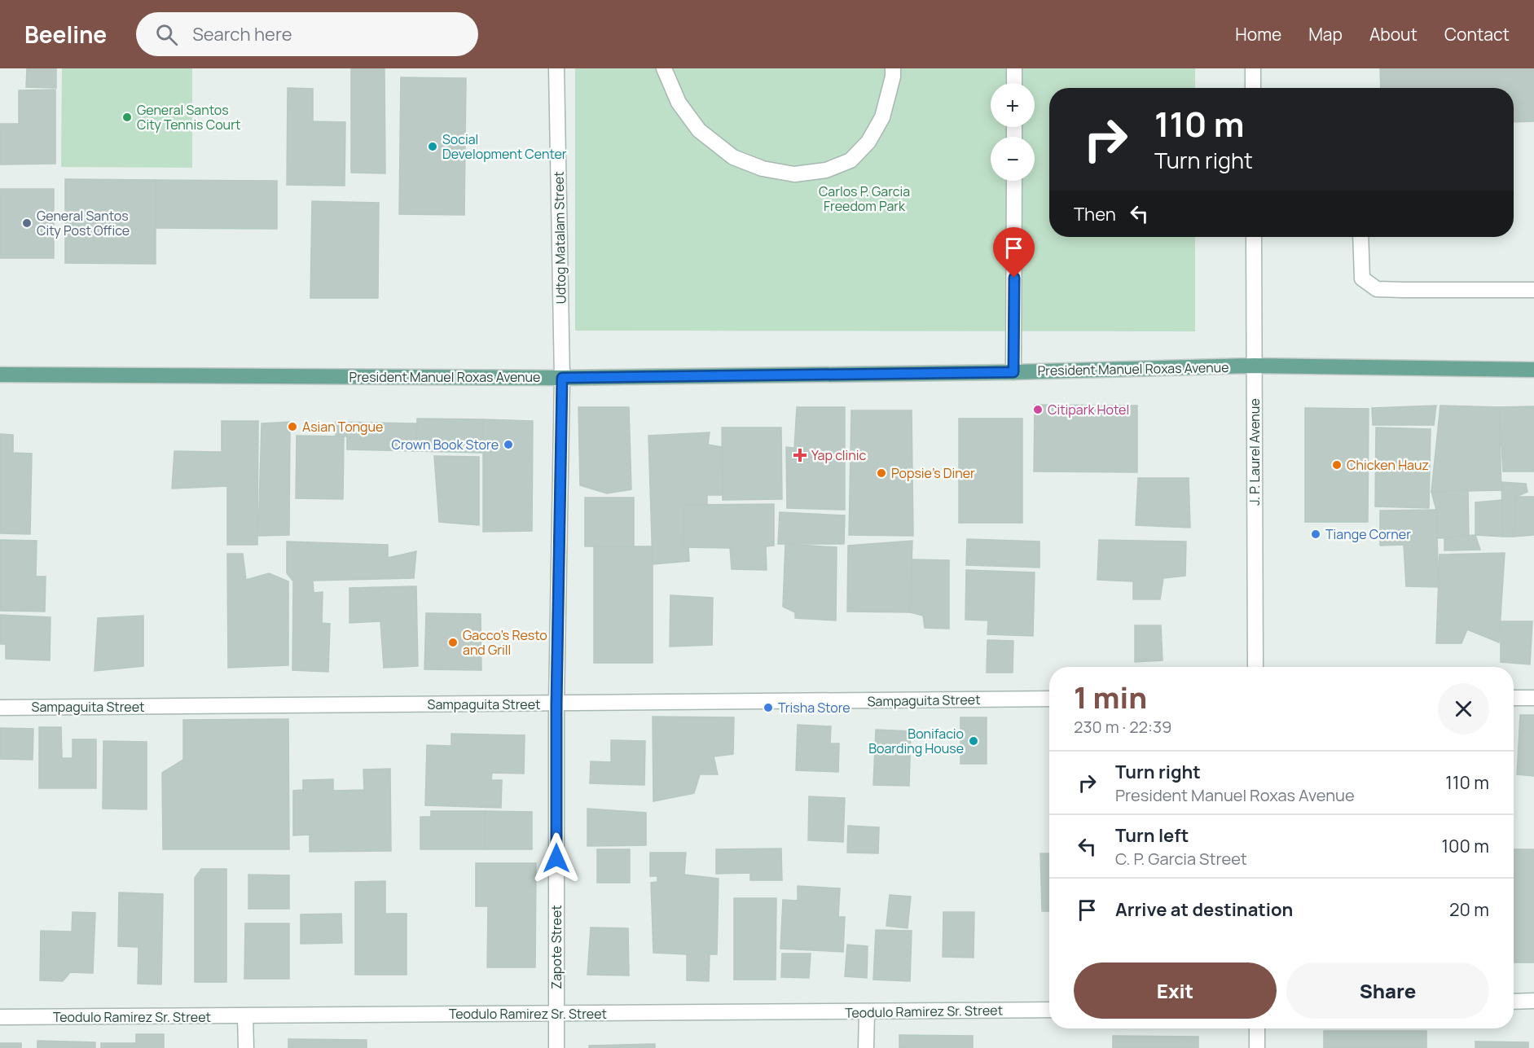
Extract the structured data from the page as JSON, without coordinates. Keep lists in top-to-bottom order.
{
  "streets": {
    "main road": ["President Manuel Roxas Avenue"],
    "street": [
      "Udtog Matalam Street",
      "J. P. Laurel Avenue",
      "Sampaguita Street",
      "Zapote Street",
      "Teodulo Ramirez Sr. Street"
    ]
  },
  "crossings": [
    ["Udtog Matalam Street", "President Manuel Roxas Avenue"],
    ["Udtog Matalam Street", "Zapote Street"],
    ["President Manuel Roxas Avenue", "J. P. Laurel Avenue"],
    ["President Manuel Roxas Avenue", "Zapote Street"],
    ["Sampaguita Street", "Zapote Street"],
    ["Zapote Street", "Teodulo Ramirez Sr. Street"]
  ],
  "parks": ["Carlos P. Garcia Freedom Park"],
  "places": {
    "other": [
      "General Santos City Tennis Court",
      "Social Development Center",
      "General Santos City Post Office",
      "Citipark Hotel",
      "Asian Tongue",
      "Crown Book Store",
      "Chicken Hauz",
      "Popsie's Diner",
      "Tiange Corner",
      "Gacco's Resto and Grill",
      "Trisha Store",
      "Bonifacio Boarding House"
    ],
    "health": ["Yap clinic"]
  },
  "page": {
    "header": "Beeline",
    "search": "Search here",
    "nav": [
      "Home",
      "Map",
      "About",
      "Contact"
    ],
    "map_buttons": ["+", "−"],
    "turn": ["110 m", "Turn right"],
    "then": "Then",
    "heading": ["1 min", "230 m · 22:39"],
    "list": [
      {
        "name": "Turn right",
        "note": "President Manuel Roxas Avenue",
        "value": "110 m"
      },
      {
        "name": "Turn left",
        "note": "C. P. Garcia Street",
        "value": "100 m"
      },
      {
        "name": "Arrive at destination",
        "value": "20 m"
      }
    ],
    "buttons": ["Exit", "Share"]
  }
}
